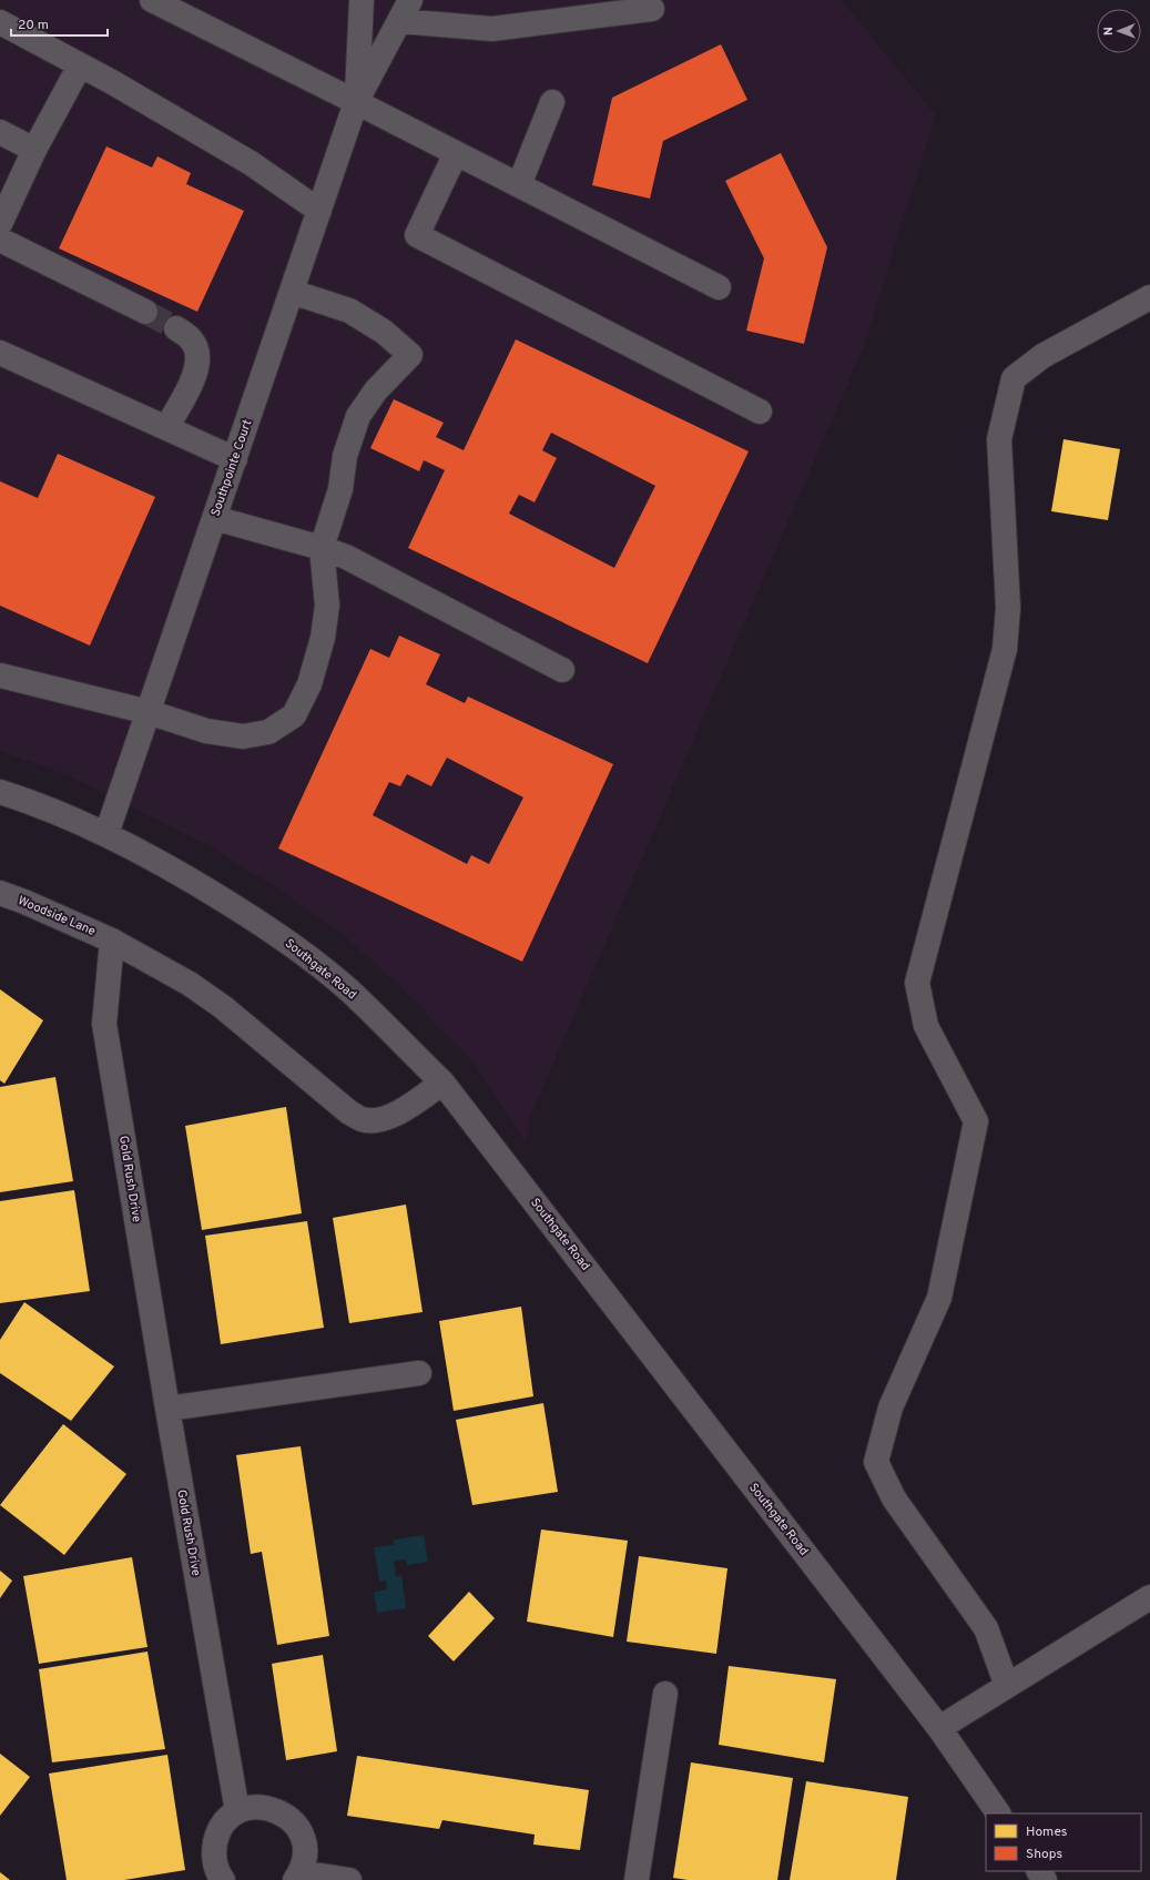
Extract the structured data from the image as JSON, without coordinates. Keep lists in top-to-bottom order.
{
  "streets": {
    "street": [
      "Southpointe Court",
      "Woodside Lane",
      "Southgate Road",
      "Gold Rush Drive"
    ]
  },
  "crossings": [
    ["Southpointe Court", "Southgate Road"],
    ["Woodside Lane", "Gold Rush Drive"]
  ],
  "legend": ["Homes", "Shops"],
  "scale_bar": "20 m",
  "north": "left"
}
